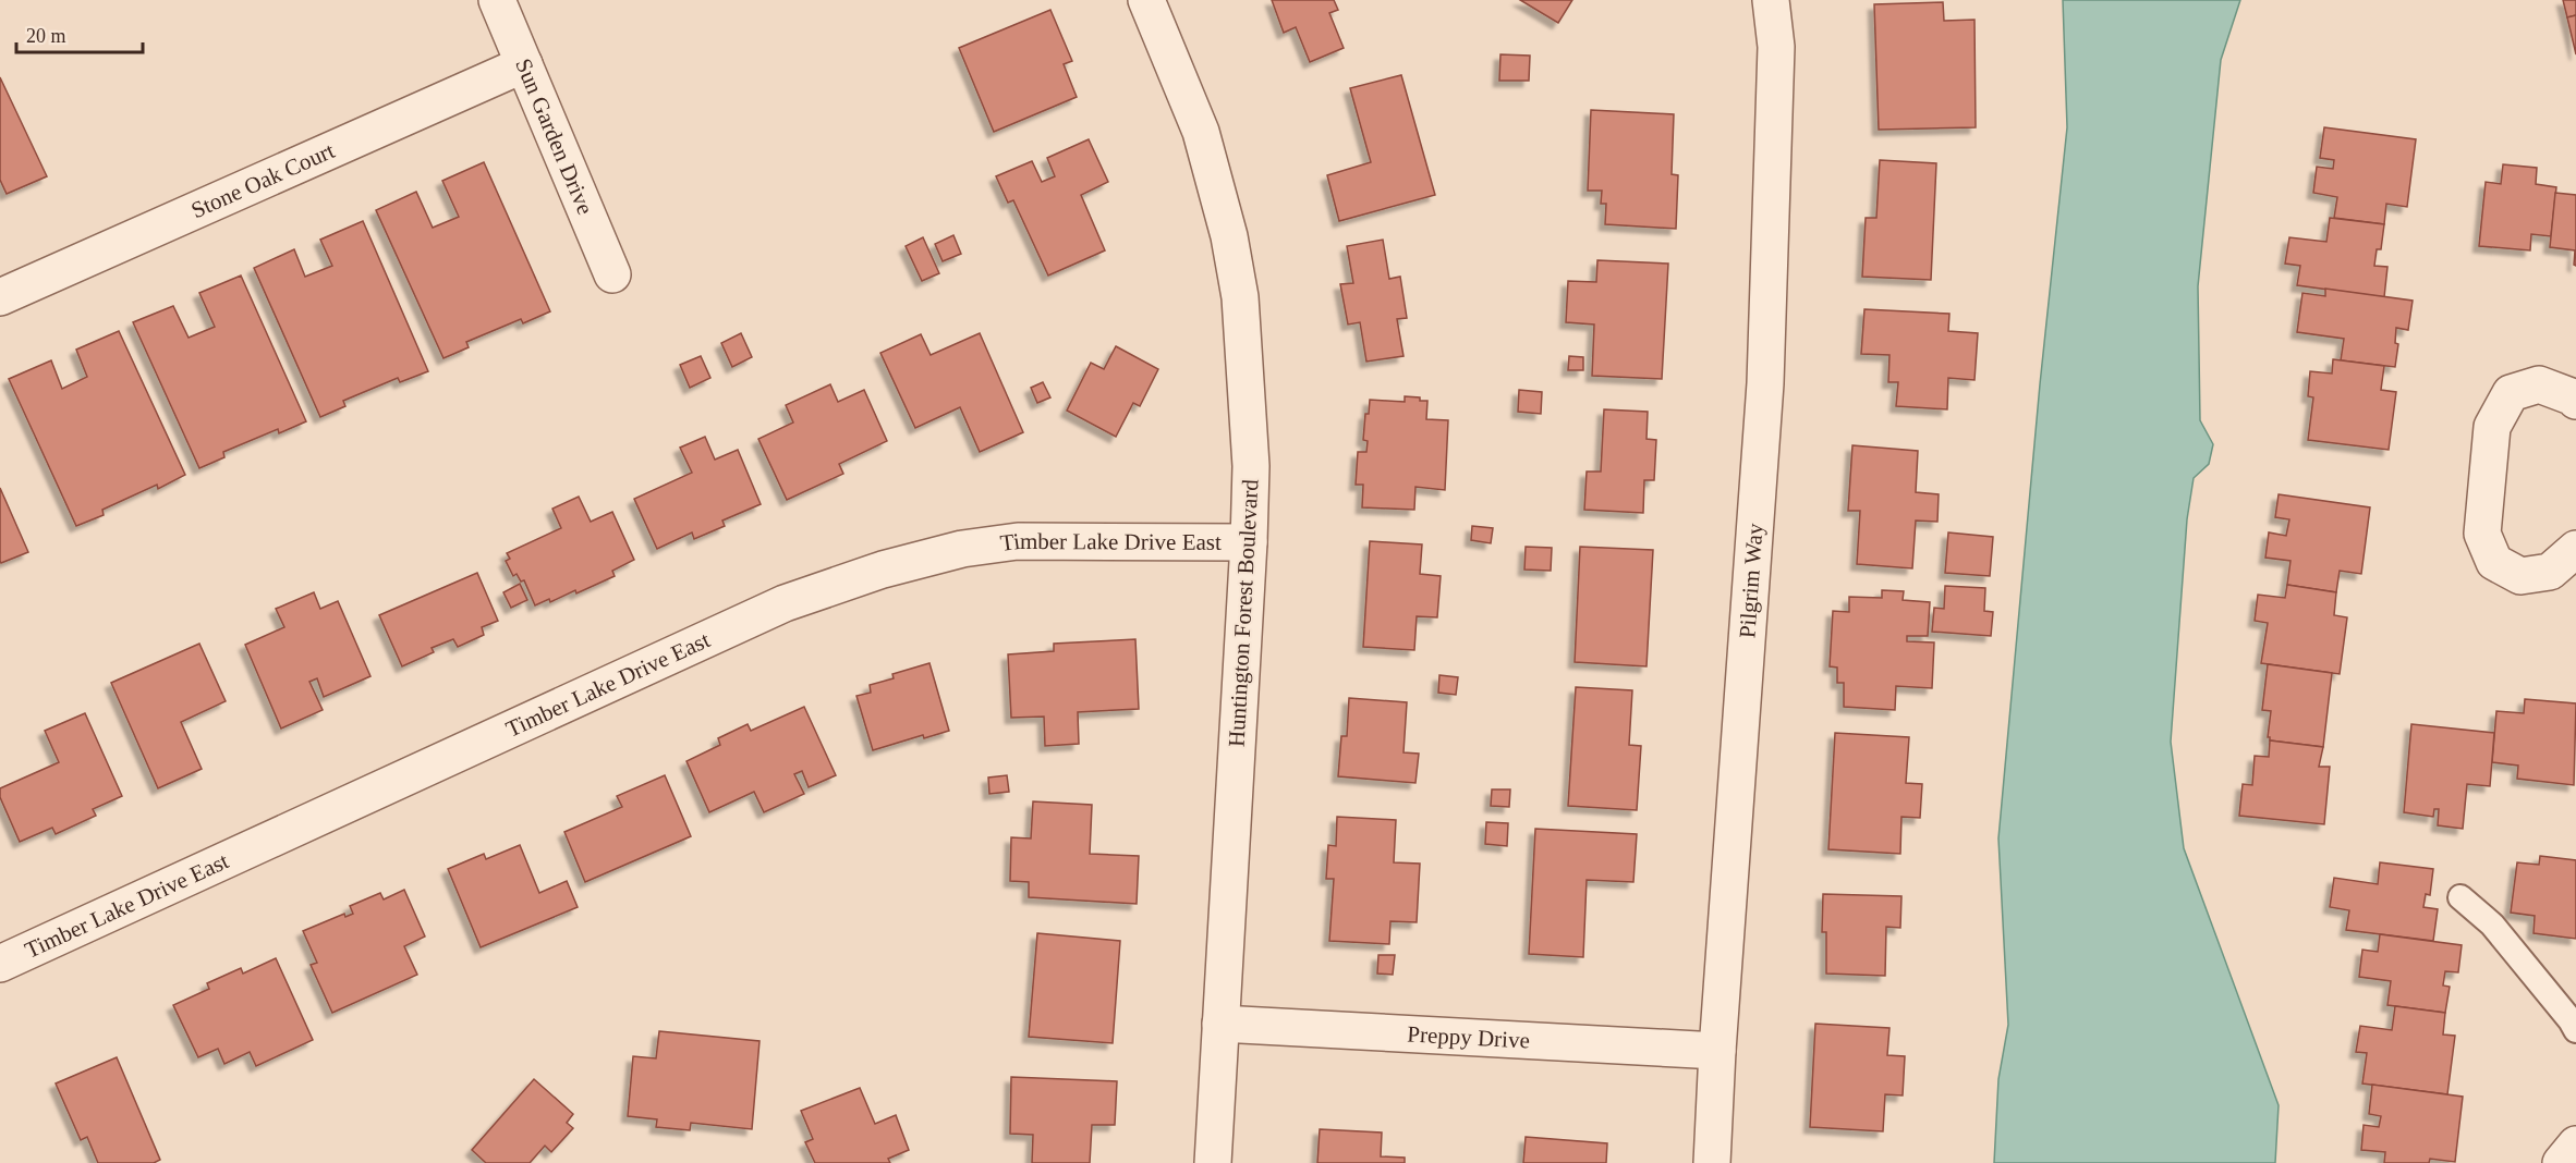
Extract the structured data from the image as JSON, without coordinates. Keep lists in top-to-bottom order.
{
  "streets": {
    "street": [
      "Sun Garden Drive",
      "Stone Oak Court",
      "Timber Lake Drive East",
      "Pilgrim Way",
      "Huntington Forest Boulevard",
      "Preppy Drive"
    ]
  },
  "crossings": [
    ["Sun Garden Drive", "Stone Oak Court"],
    ["Timber Lake Drive East", "Huntington Forest Boulevard"],
    ["Pilgrim Way", "Preppy Drive"],
    ["Huntington Forest Boulevard", "Preppy Drive"]
  ],
  "scale_bar": "20 m"
}
